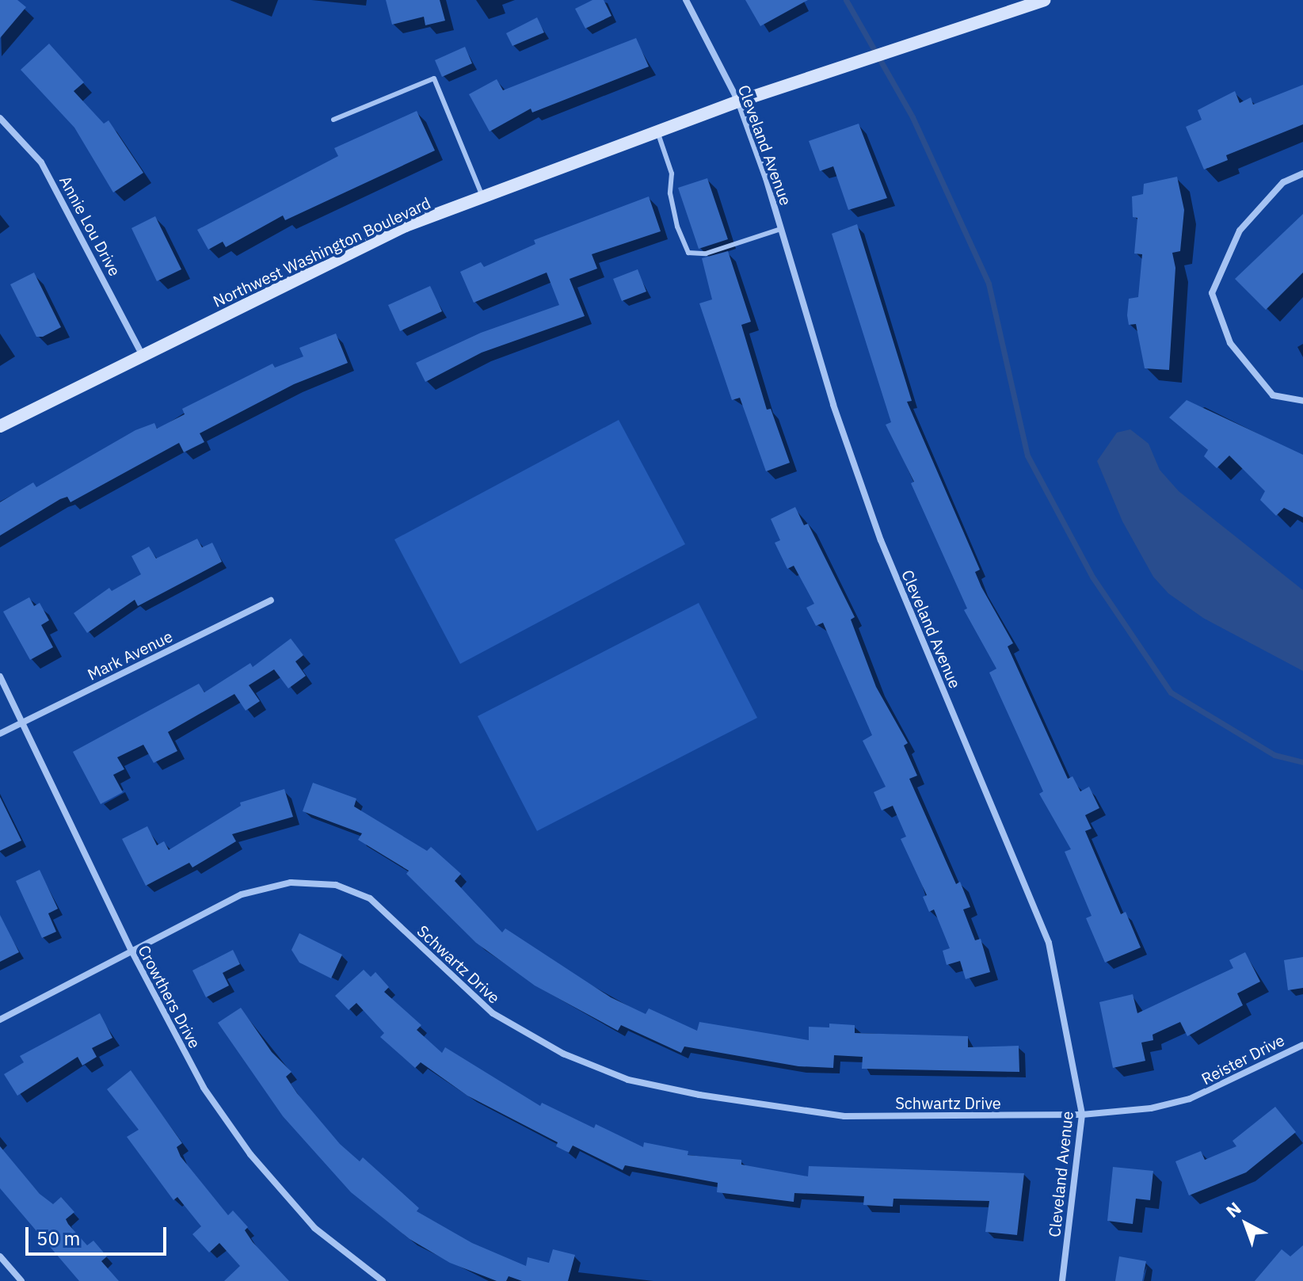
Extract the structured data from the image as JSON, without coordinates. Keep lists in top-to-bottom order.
{
  "streets": {
    "main road": ["Northwest Washington Boulevard"],
    "street": [
      "Cleveland Avenue",
      "Annie Lou Drive",
      "Mark Avenue",
      "Schwartz Drive",
      "Crowthers Drive",
      "Reister Drive"
    ]
  },
  "crossings": [
    ["Cleveland Avenue", "Northwest Washington Boulevard"],
    ["Cleveland Avenue", "Schwartz Drive"],
    ["Cleveland Avenue", "Reister Drive"],
    ["Annie Lou Drive", "Northwest Washington Boulevard"],
    ["Mark Avenue", "Crowthers Drive"],
    ["Schwartz Drive", "Crowthers Drive"],
    ["Schwartz Drive", "Reister Drive"]
  ],
  "scale_bar": "50 m",
  "north": "top left"
}
